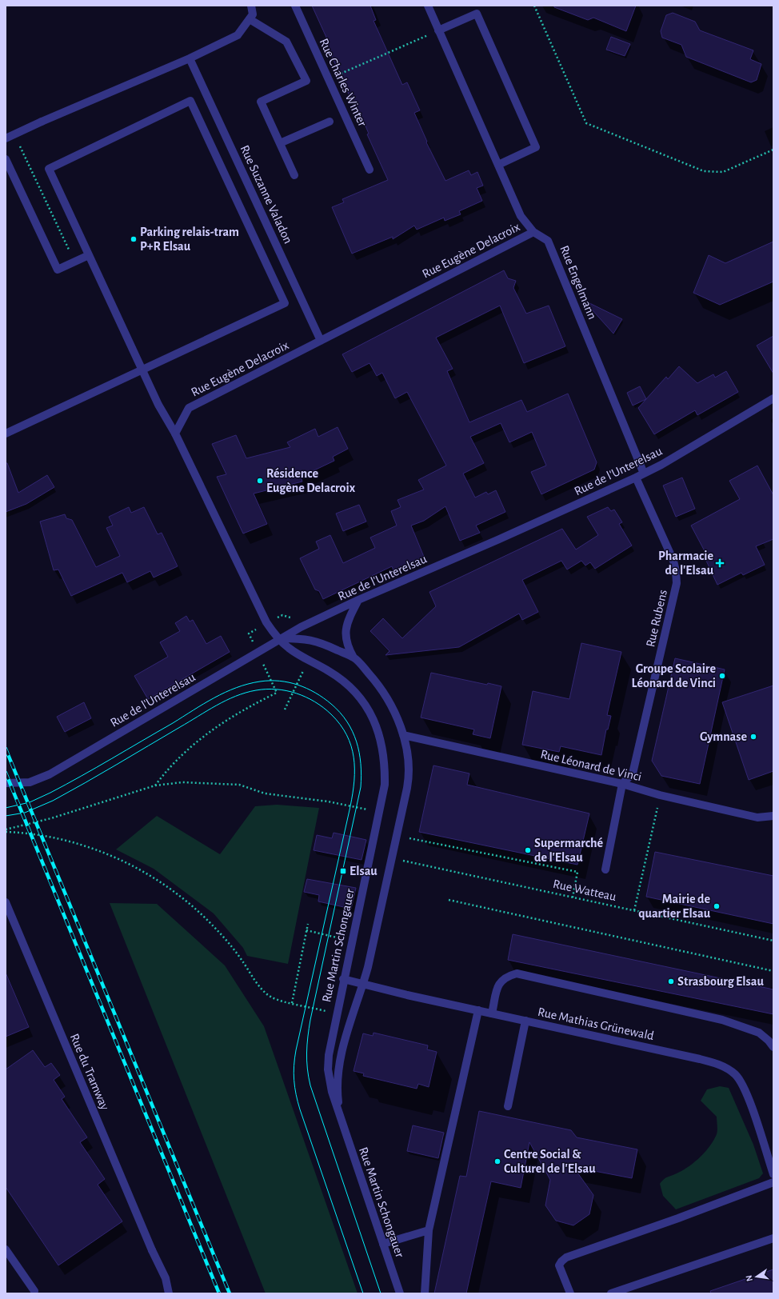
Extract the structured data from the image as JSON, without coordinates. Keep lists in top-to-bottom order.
{
  "streets": {
    "street": [
      "Rue Charles Winter",
      "Rue Suzanne Valadon",
      "Rue Eugène Delacroix",
      "Rue Engelmann",
      "Rue de l'Unterelsau",
      "Rue Rubens",
      "Rue Léonard de Vinci",
      "Rue Martin Schongauer",
      "Rue Mathias Grünewald",
      "Rue du Tramway"
    ],
    "path": ["Rue Watteau"]
  },
  "crossings": [
    ["Rue Suzanne Valadon", "Rue Eugène Delacroix"],
    ["Rue Eugène Delacroix", "Rue Engelmann"],
    ["Rue Engelmann", "Rue de l'Unterelsau"],
    ["Rue de l'Unterelsau", "Rue Rubens"],
    ["Rue de l'Unterelsau", "Rue Martin Schongauer"],
    ["Rue Rubens", "Rue Léonard de Vinci"],
    ["Rue Léonard de Vinci", "Rue Martin Schongauer"],
    ["Rue Watteau", "Rue Martin Schongauer"],
    ["Rue Martin Schongauer", "Rue Mathias Grünewald"]
  ],
  "places": {
    "other": [
      "Parking relais-tram P+R Elsau",
      "Résidence Eugène Delacroix",
      "Groupe Scolaire Léonard de Vinci",
      "Gymnase",
      "Supermarché de l'Elsau",
      "Mairie de quartier Elsau",
      "Strasbourg Elsau",
      "Centre Social & Culturel de l'Elsau"
    ],
    "health": ["Pharmacie de l'Elsau"],
    "transit": ["Elsau"]
  },
  "north": "left"
}
